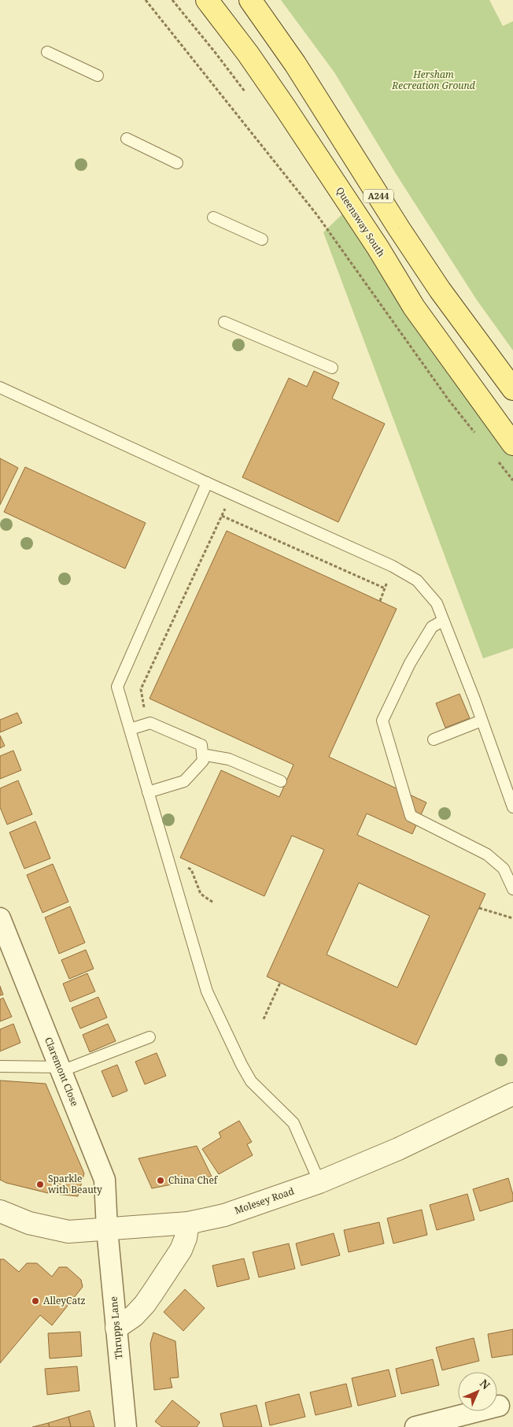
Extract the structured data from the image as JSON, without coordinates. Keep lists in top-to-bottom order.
{
  "streets": {
    "main road": ["A244", "Queensway South"],
    "street": ["Claremont Close", "Molesey Road", "Thrupps Lane"]
  },
  "crossings": [
    ["Claremont Close", "Molesey Road"],
    ["Claremont Close", "Thrupps Lane"],
    ["Molesey Road", "Thrupps Lane"]
  ],
  "parks": ["Hersham Recreation Ground"],
  "places": ["China Chef", "Sparkle with Beauty", "AlleyCatz"],
  "north": "top right"
}
